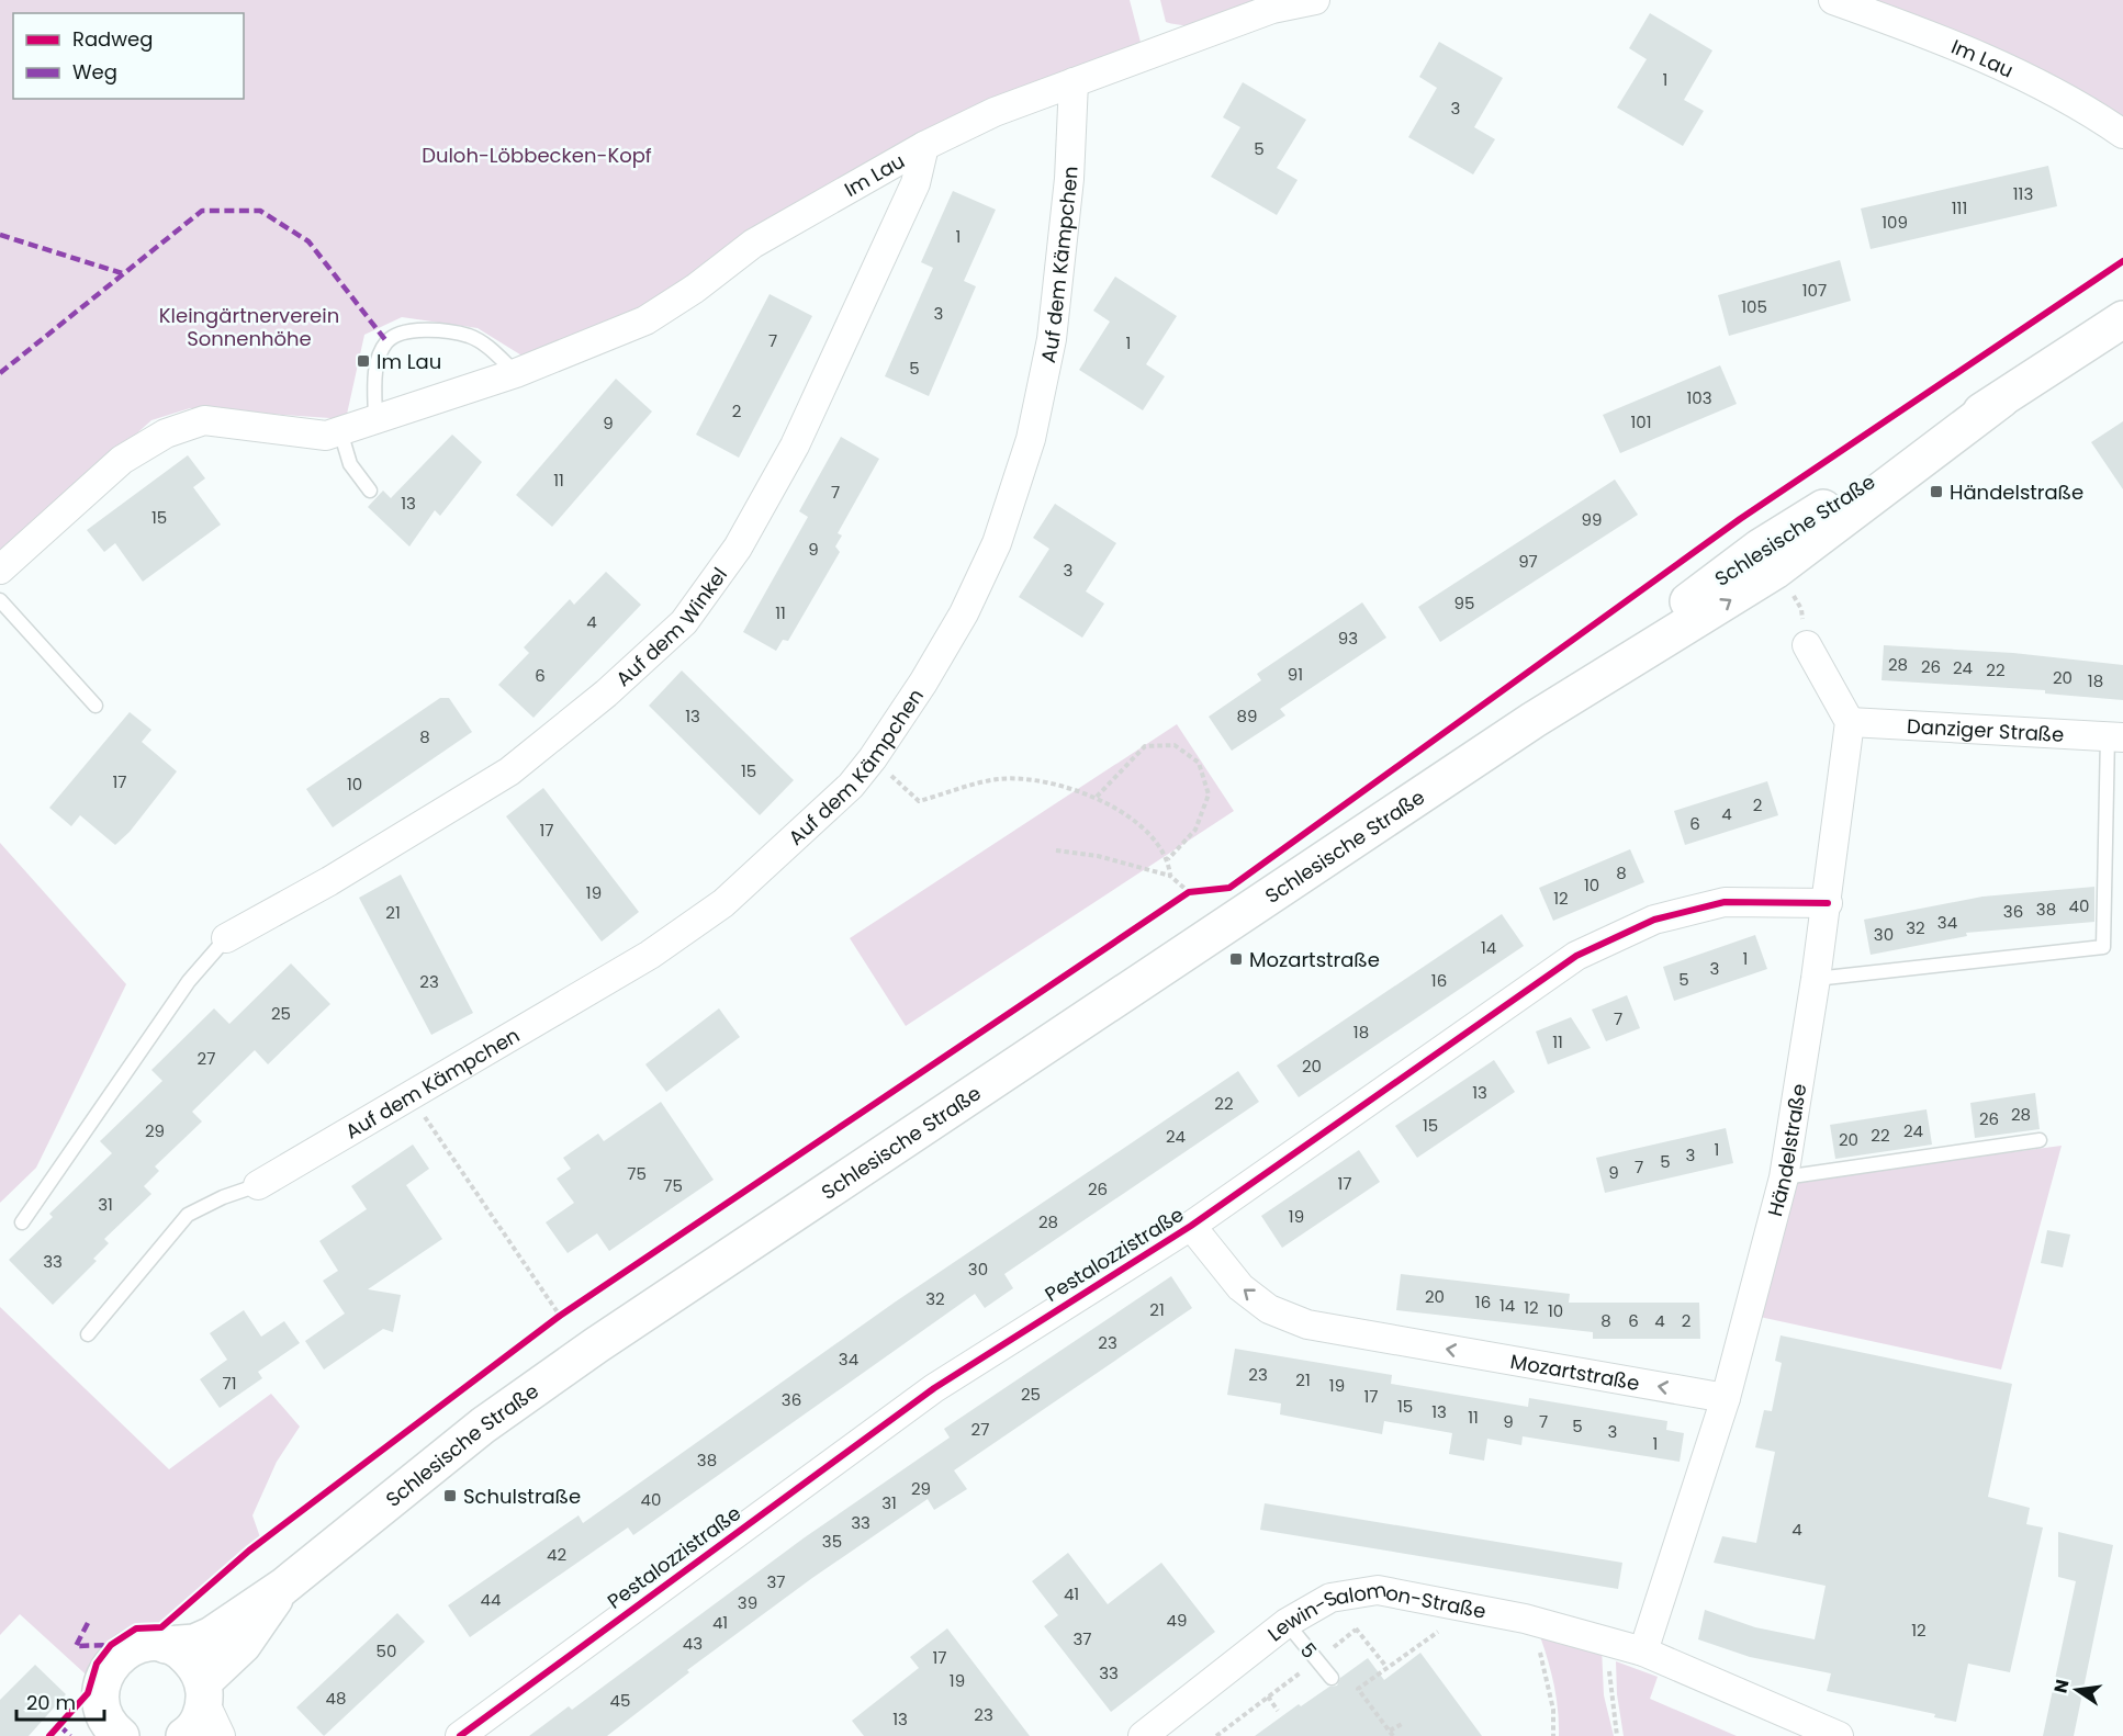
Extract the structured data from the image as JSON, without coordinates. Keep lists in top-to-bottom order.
{
  "streets": {
    "main road": ["Schlesische Straße"],
    "street": [
      "Im Lau",
      "Auf dem Kämpchen",
      "Auf dem Winkel",
      "Danziger Straße",
      "Händelstraße",
      "Pestalozzistraße",
      "Mozartstraße",
      "Lewin-Salomon-Straße"
    ],
    "lane": ["5"]
  },
  "crossings": [
    ["Im Lau", "Auf dem Kämpchen"],
    ["Im Lau", "Auf dem Winkel"],
    ["Danziger Straße", "Händelstraße"],
    ["Händelstraße", "Pestalozzistraße"],
    ["Händelstraße", "Mozartstraße"],
    ["Händelstraße", "Lewin-Salomon-Straße"],
    ["Pestalozzistraße", "Mozartstraße"],
    ["Lewin-Salomon-Straße", "5"]
  ],
  "one_way": ["Mozartstraße"],
  "parks": ["Duloh-Löbbecken-Kopf", "Kleingärtnerverein Sonnenhöhe"],
  "places": {
    "transit": [
      "Im Lau",
      "Händelstraße",
      "Mozartstraße",
      "Schulstraße"
    ]
  },
  "house_numbers": [
    "1",
    "3",
    "5",
    "113",
    "111",
    "109",
    "1",
    "107",
    "105",
    "3",
    "7",
    "1",
    "5",
    "103",
    "2",
    "101",
    "9",
    "11",
    "7",
    "13",
    "15",
    "99",
    "9",
    "97",
    "3",
    "95",
    "11",
    "4",
    "93",
    "28",
    "26",
    "24",
    "22",
    "91",
    "6",
    "20",
    "18",
    "13",
    "89",
    "8",
    "15",
    "17",
    "10",
    "2",
    "4",
    "6",
    "17",
    "8",
    "10",
    "19",
    "12",
    "40",
    "38",
    "36",
    "21",
    "34",
    "32",
    "30",
    "14",
    "1",
    "3",
    "5",
    "16",
    "23",
    "25",
    "7",
    "18",
    "11",
    "27",
    "20",
    "13",
    "22",
    "28",
    "26",
    "15",
    "29",
    "24",
    "22",
    "24",
    "20",
    "1",
    "3",
    "5",
    "7",
    "9",
    "75",
    "17",
    "75",
    "26",
    "31",
    "19",
    "28",
    "33",
    "30",
    "20",
    "32",
    "16",
    "14",
    "12",
    "21",
    "10",
    "8",
    "6",
    "4",
    "2",
    "23",
    "34",
    "23",
    "21",
    "71",
    "19",
    "25",
    "17",
    "36",
    "15",
    "13",
    "11",
    "9",
    "7",
    "5",
    "27",
    "3",
    "1",
    "38",
    "29",
    "40",
    "31",
    "33",
    "4",
    "35",
    "42",
    "37",
    "41",
    "44",
    "39",
    "49",
    "41",
    "12",
    "37",
    "43",
    "50",
    "17",
    "33",
    "19",
    "48",
    "45",
    "23",
    "13"
  ],
  "legend": ["Radweg", "Weg"],
  "scale_bar": "20 m",
  "north": "left"
}
